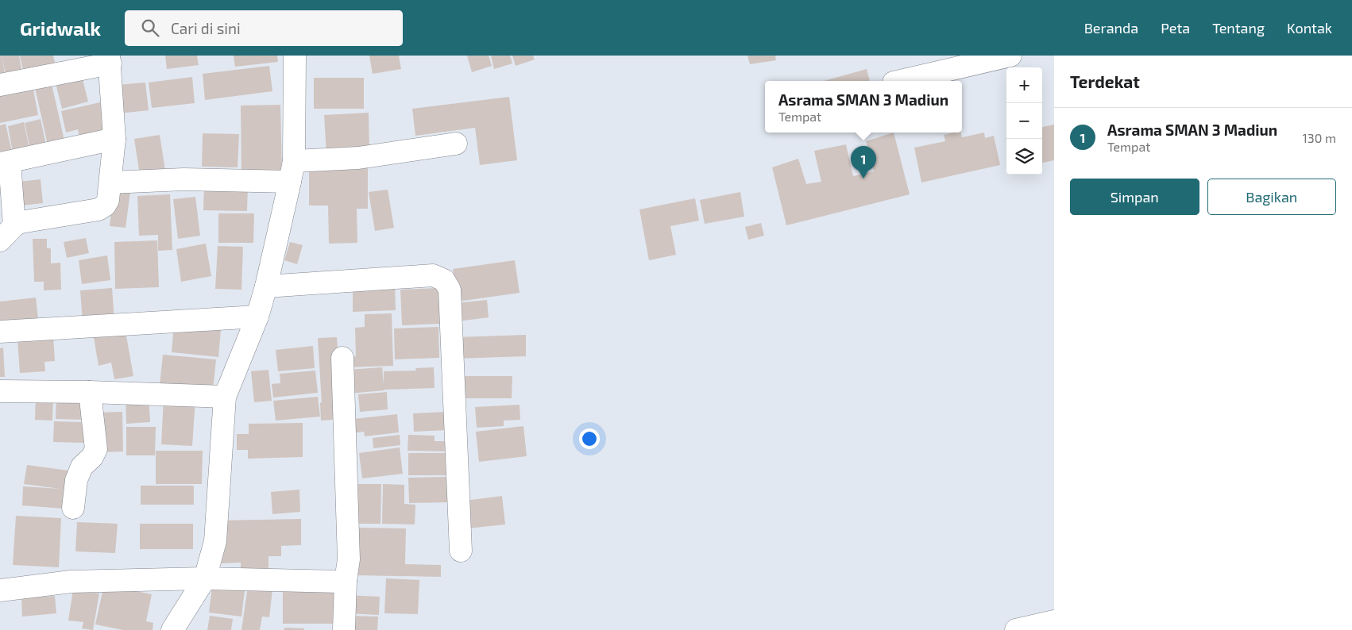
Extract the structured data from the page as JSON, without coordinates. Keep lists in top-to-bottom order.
{
  "page": {
    "header": "Gridwalk",
    "search": "Cari di sini",
    "nav": [
      "Beranda",
      "Peta",
      "Tentang",
      "Kontak"
    ],
    "heading": "Terdekat",
    "map_buttons": ["+", "−"],
    "popup": ["Asrama SMAN 3 Madiun", "Tempat"],
    "list": [
      {
        "mark": "1",
        "name": "Asrama SMAN 3 Madiun",
        "note": "Tempat",
        "value": "130 m"
      }
    ],
    "pins": "1",
    "buttons": ["Simpan", "Bagikan"]
  }
}
